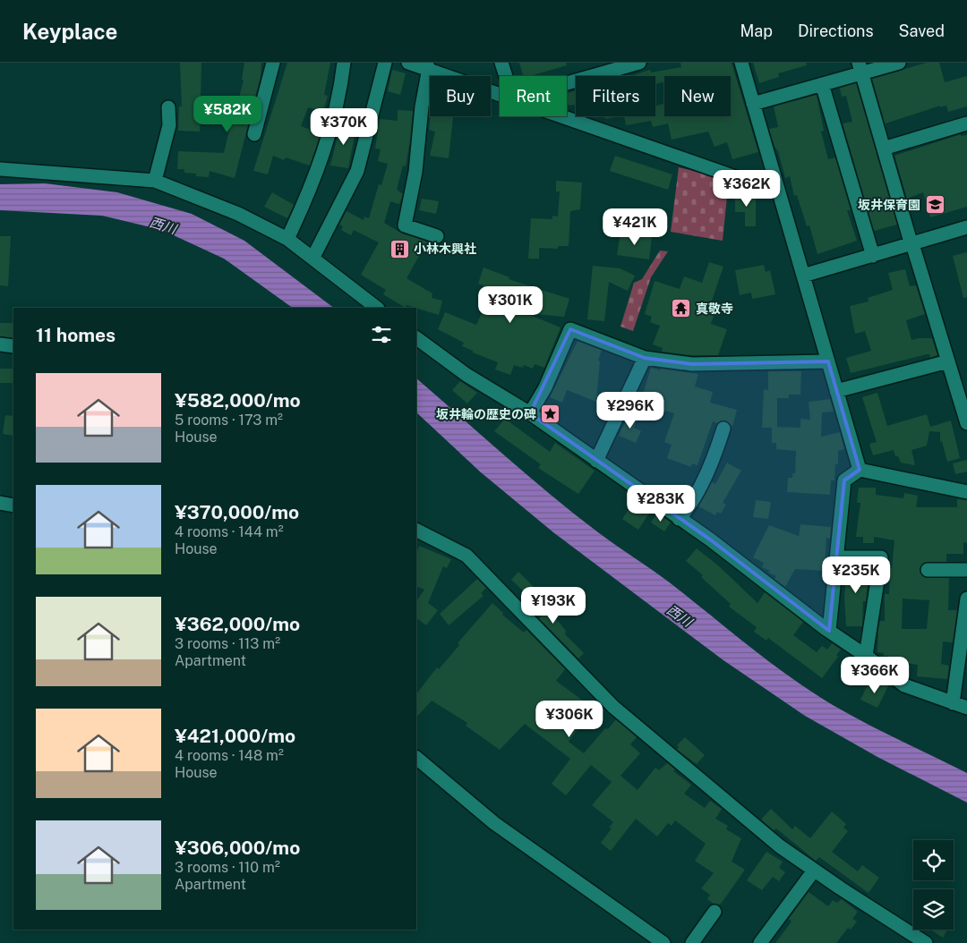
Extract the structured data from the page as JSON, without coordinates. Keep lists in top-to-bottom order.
{
  "water": ["西川"],
  "places": {
    "school or university": ["坂井保育園"],
    "building": ["小林木興社"],
    "temple": ["真敬寺"],
    "place": ["坂井輪の歴史の碑"]
  },
  "page": {
    "header": "Keyplace",
    "nav": ["Map", "Directions", "Saved"],
    "chip": [
      "Buy",
      "Rent",
      "Filters",
      "New"
    ],
    "price": [
      "¥582K",
      "¥370K",
      "¥362K",
      "¥421K",
      "¥301K",
      "¥296K",
      "¥283K",
      "¥235K",
      "¥193K",
      "¥366K",
      "¥306K"
    ],
    "heading": "11 homes",
    "list": [
      {
        "name": "¥582,000/mo",
        "note": "5 rooms · 173 m² · House"
      },
      {
        "name": "¥370,000/mo",
        "note": "4 rooms · 144 m² · House"
      },
      {
        "name": "¥362,000/mo",
        "note": "3 rooms · 113 m² · Apartment"
      },
      {
        "name": "¥421,000/mo",
        "note": "4 rooms · 148 m² · House"
      },
      {
        "name": "¥306,000/mo",
        "note": "3 rooms · 110 m² · Apartment"
      }
    ]
  }
}
